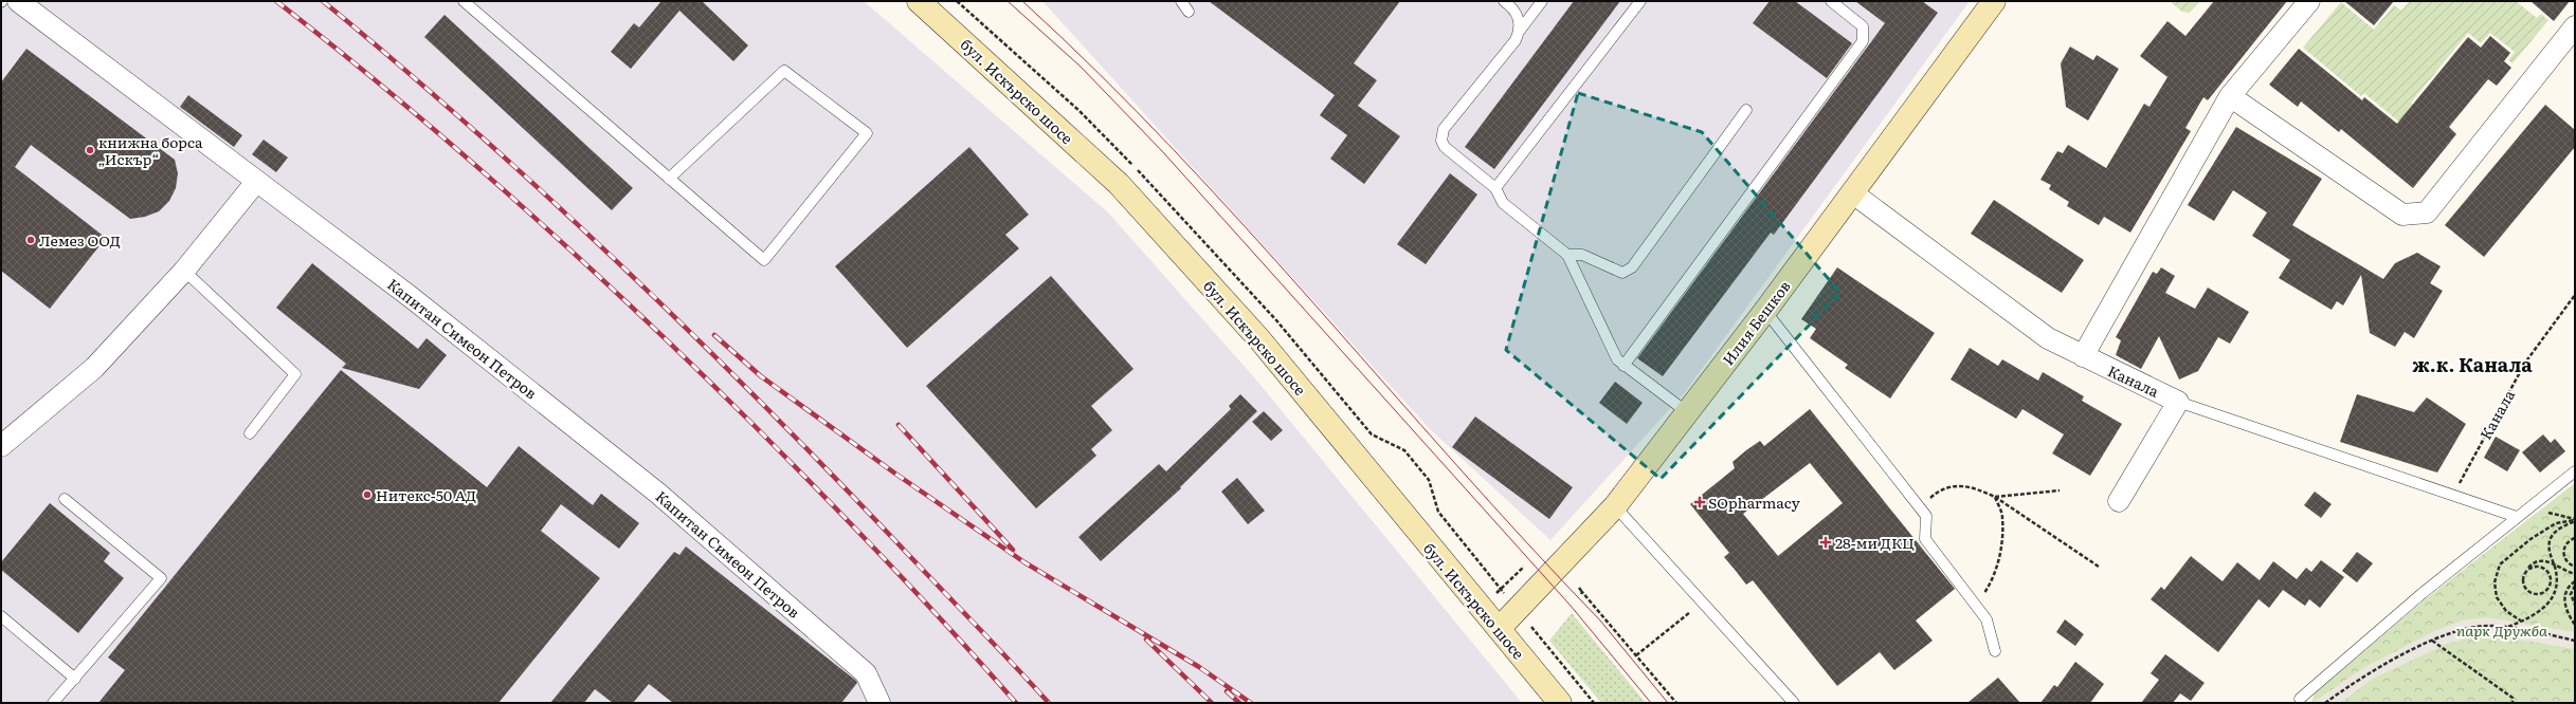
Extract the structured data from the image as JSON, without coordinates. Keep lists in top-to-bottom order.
{
  "streets": {
    "main road": ["бул. Искърско шосе", "Илия Бешков"],
    "street": ["Капитан Симеон Петров", "Канала"]
  },
  "crossings": [
    ["бул. Искърско шосе", "Илия Бешков"],
    ["Илия Бешков", "Канала"]
  ],
  "districts": ["ж.к. Канала"],
  "parks": ["парк Дружба"],
  "places": {
    "other": ["книжна борса „Искър“", "Лемез ООД", "Нитекс-50 АД"],
    "health": ["SOpharmacy", "28-ми ДКЦ"]
  }
}
